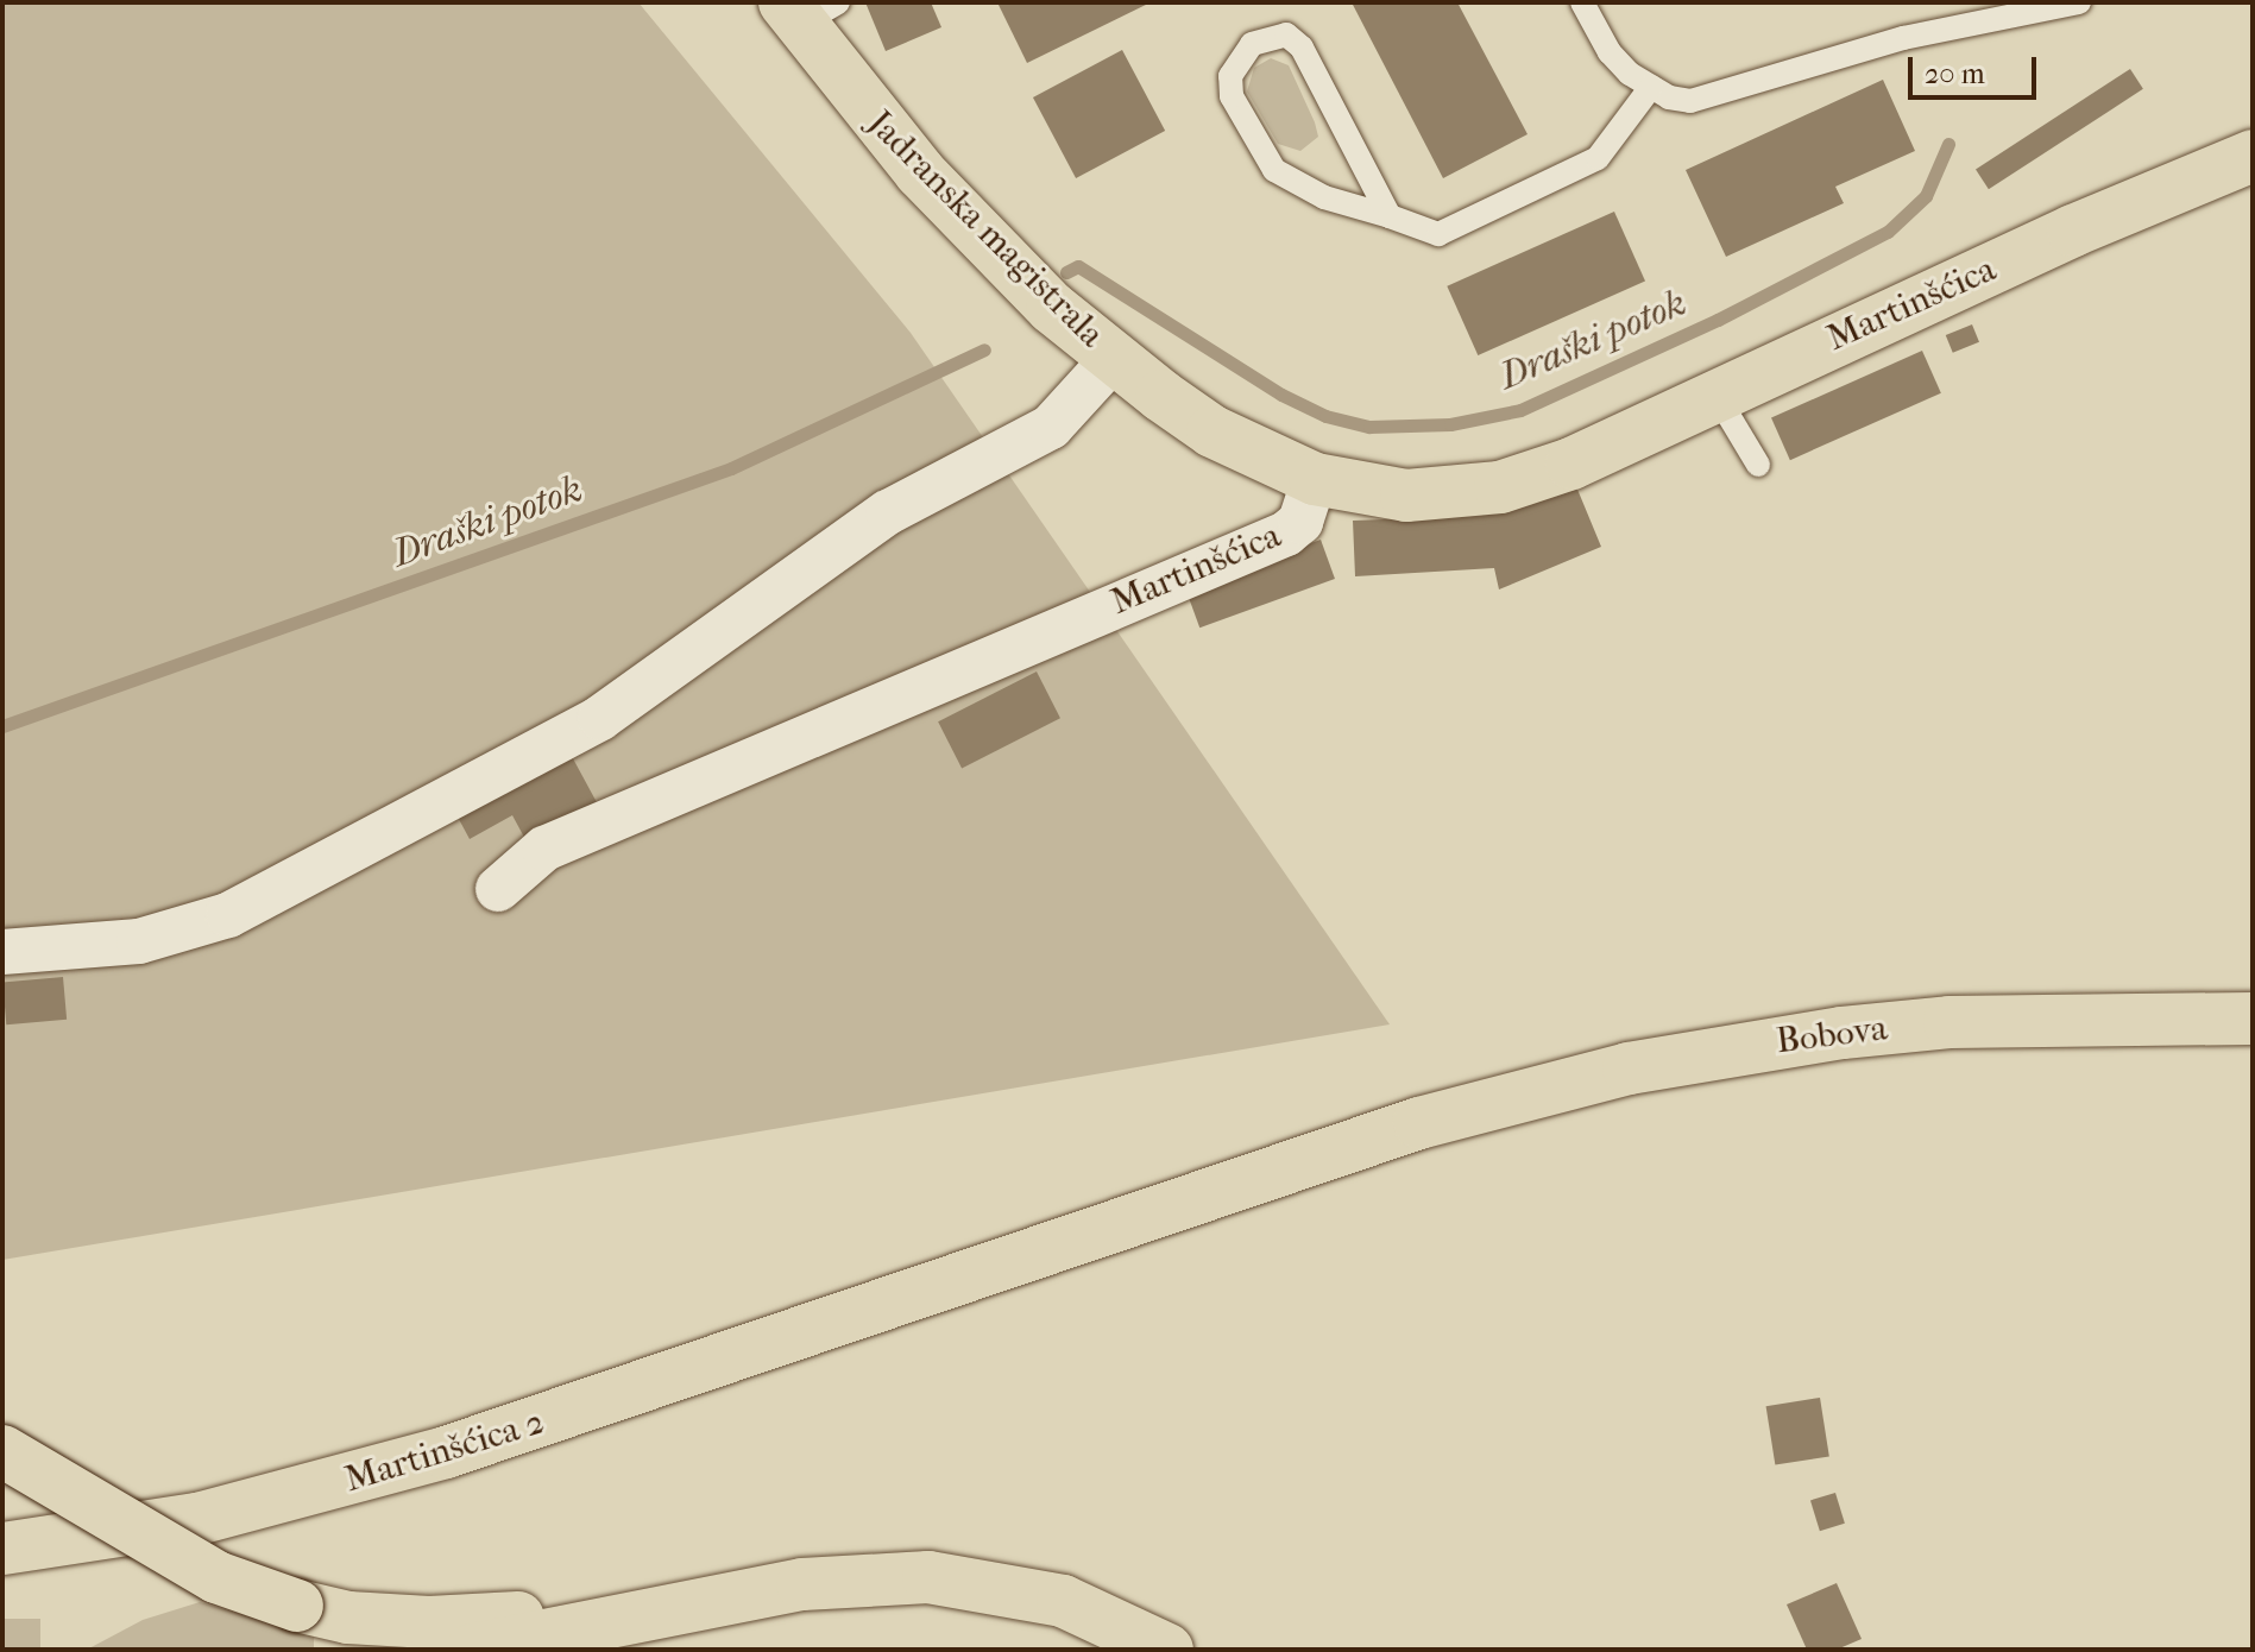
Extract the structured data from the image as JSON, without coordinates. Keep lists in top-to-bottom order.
{
  "streets": {
    "main road": [
      "Jadranska magistrala",
      "Martinšćica",
      "Bobova",
      "Martinšćica 2"
    ]
  },
  "crossings": [
    ["Jadranska magistrala", "Martinšćica"],
    ["Bobova", "Martinšćica 2"]
  ],
  "water": ["Draški potok"],
  "scale_bar": "20 m"
}
